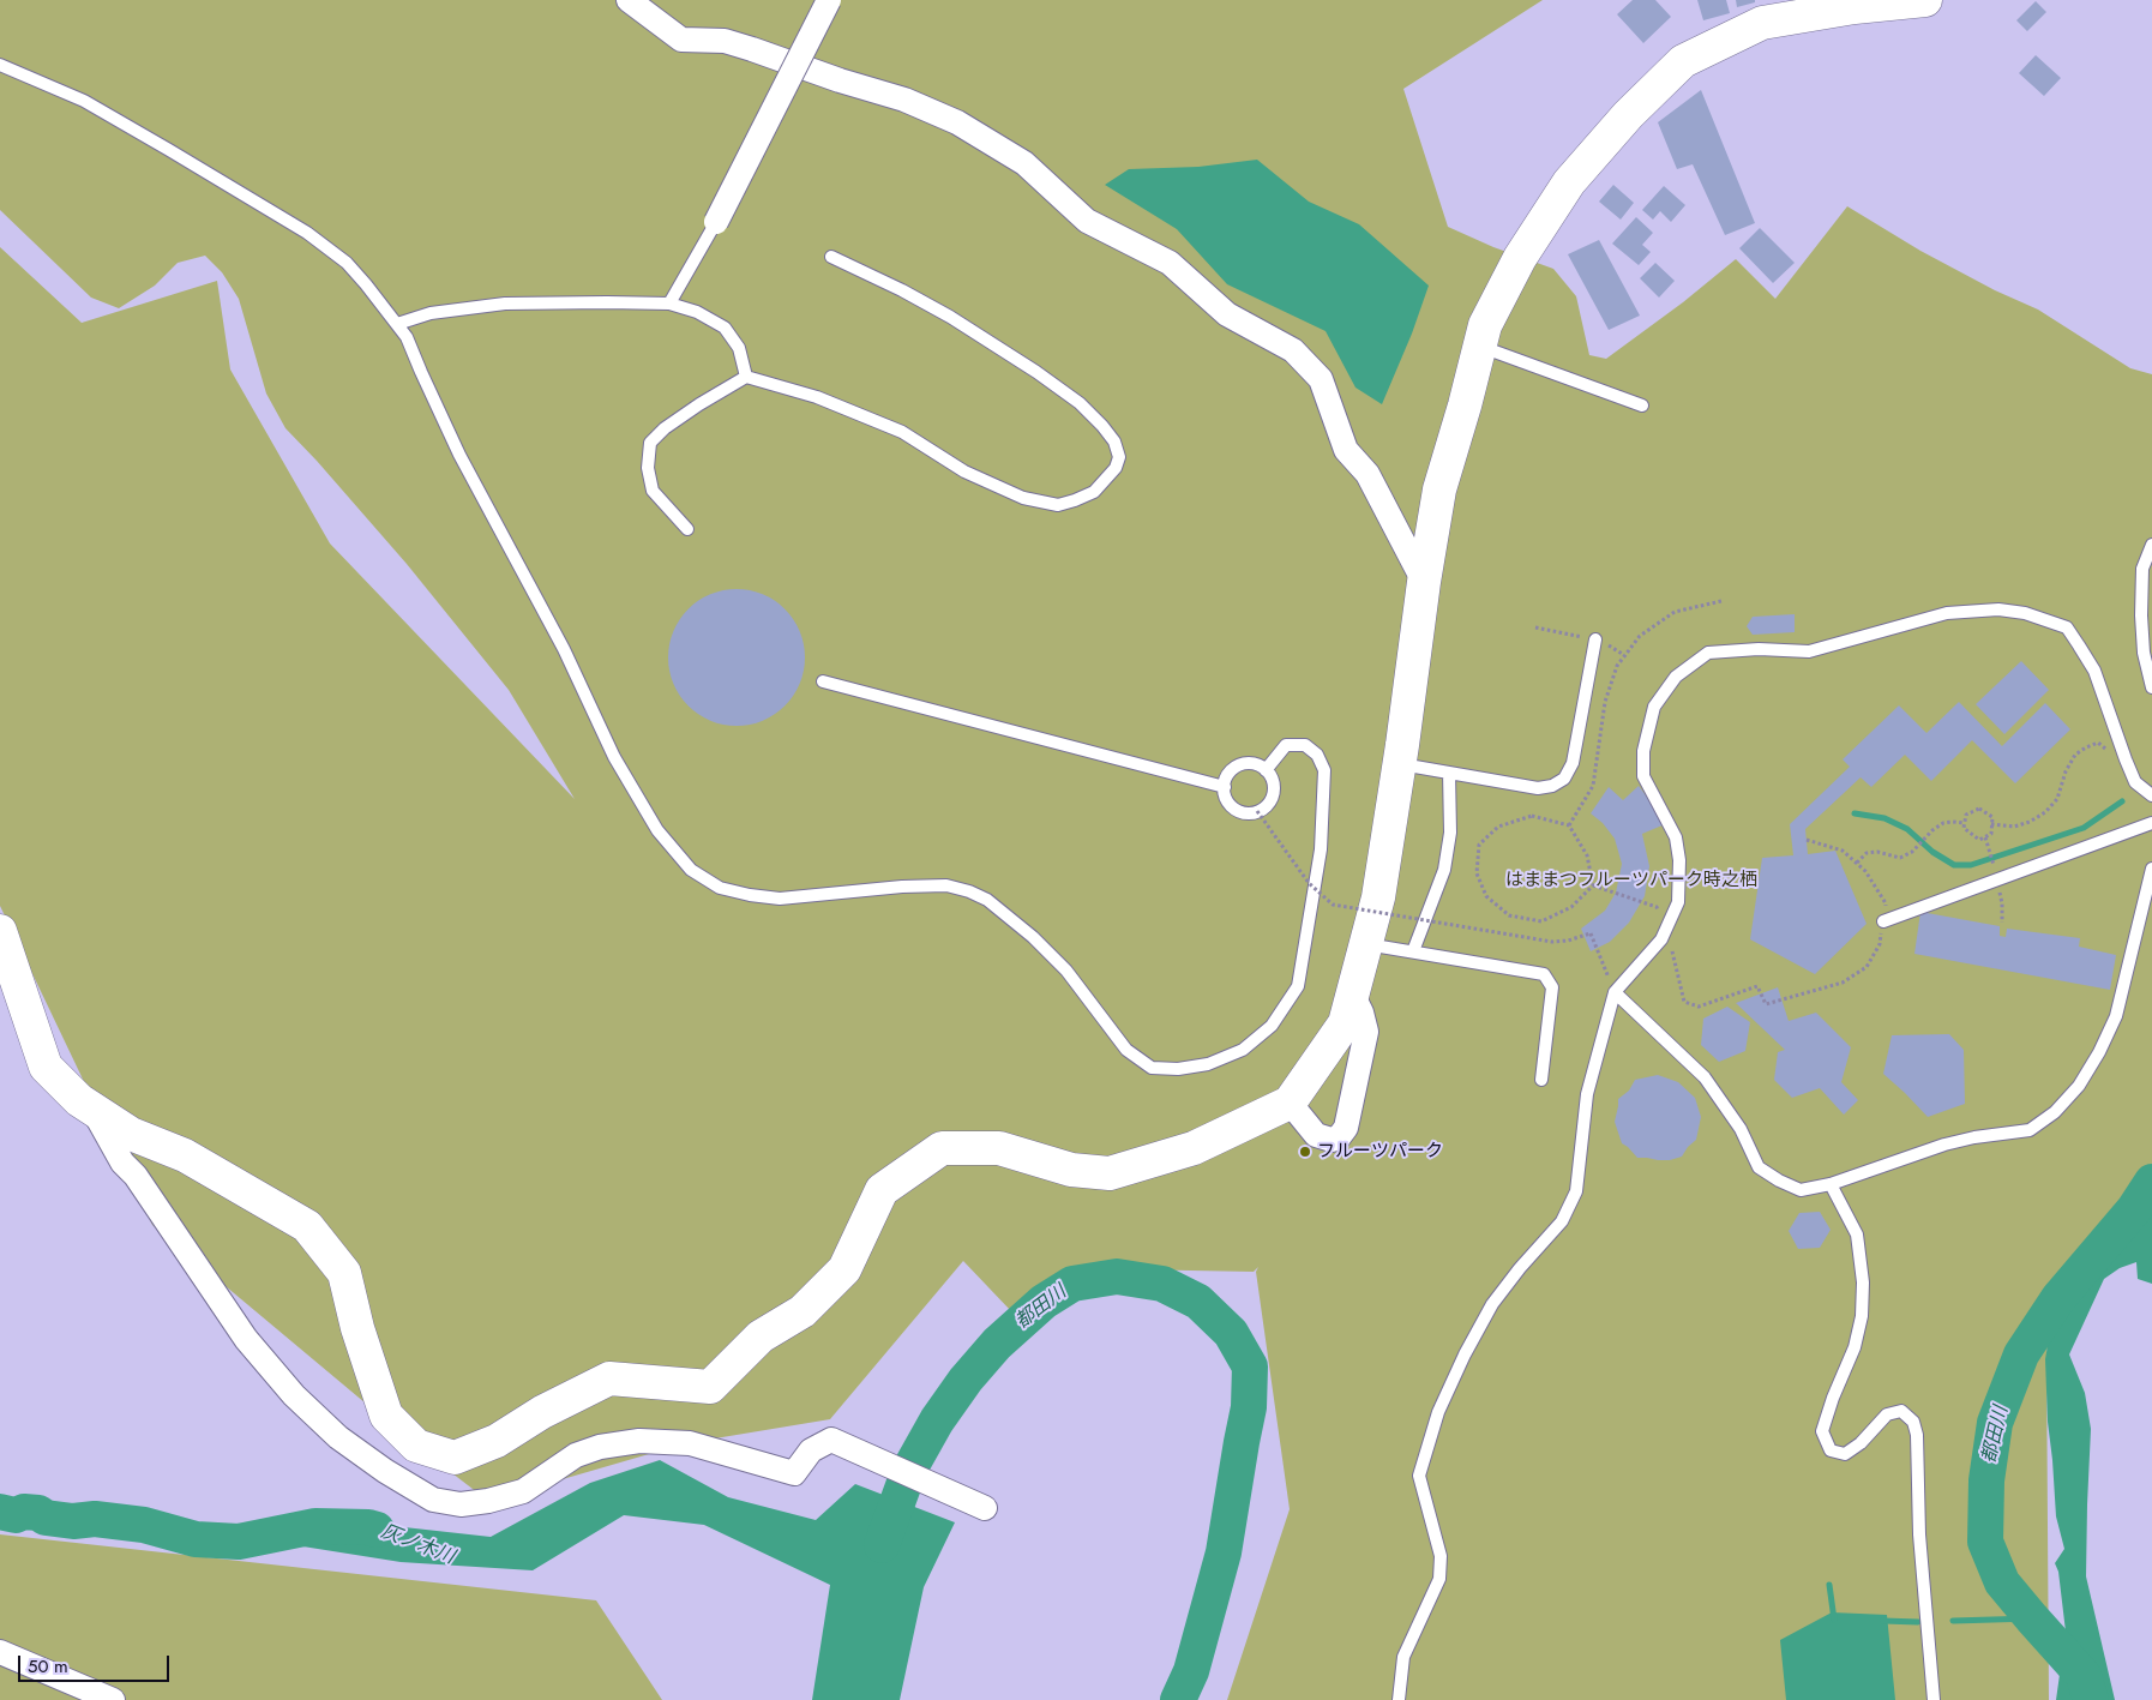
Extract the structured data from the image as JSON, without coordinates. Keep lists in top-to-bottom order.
{
  "water": ["都田川", "灰ノ木川"],
  "parks": ["はままつフルーツパーク時之栖"],
  "places": ["フルーツパーク"],
  "scale_bar": "50 m"
}
